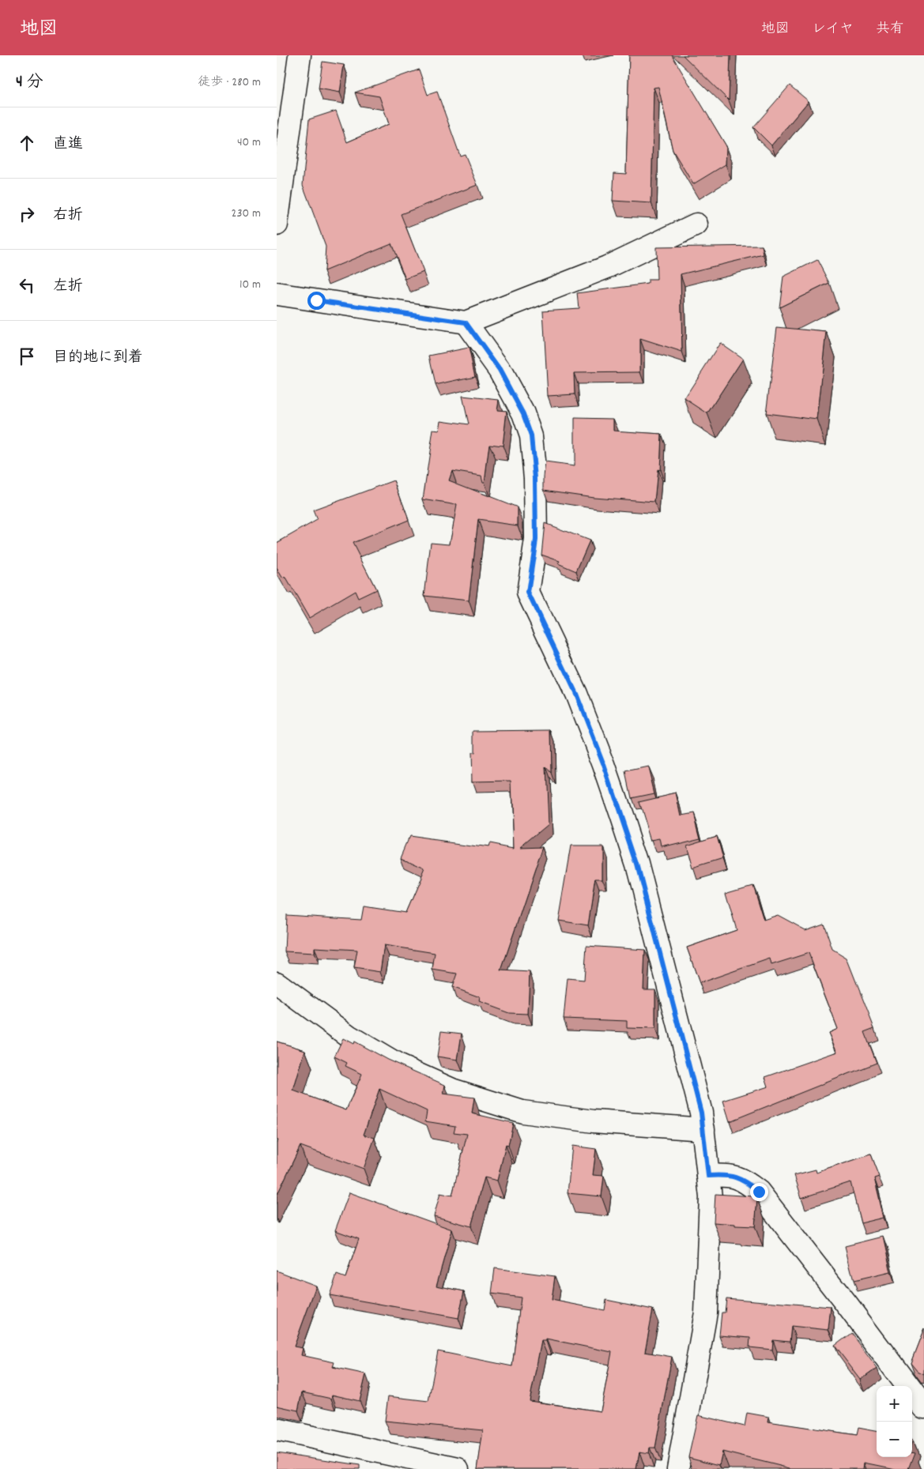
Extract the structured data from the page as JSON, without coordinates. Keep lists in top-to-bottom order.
{
  "page": {
    "header": "地図",
    "nav": ["地図", "レイヤ", "共有"],
    "heading": ["4 分", "徒歩 · 280 m"],
    "list": [
      ["直進", "40 m"],
      ["右折", "230 m"],
      ["左折", "10 m"],
      "目的地に到着"
    ],
    "map_buttons": ["+", "−"]
  }
}
